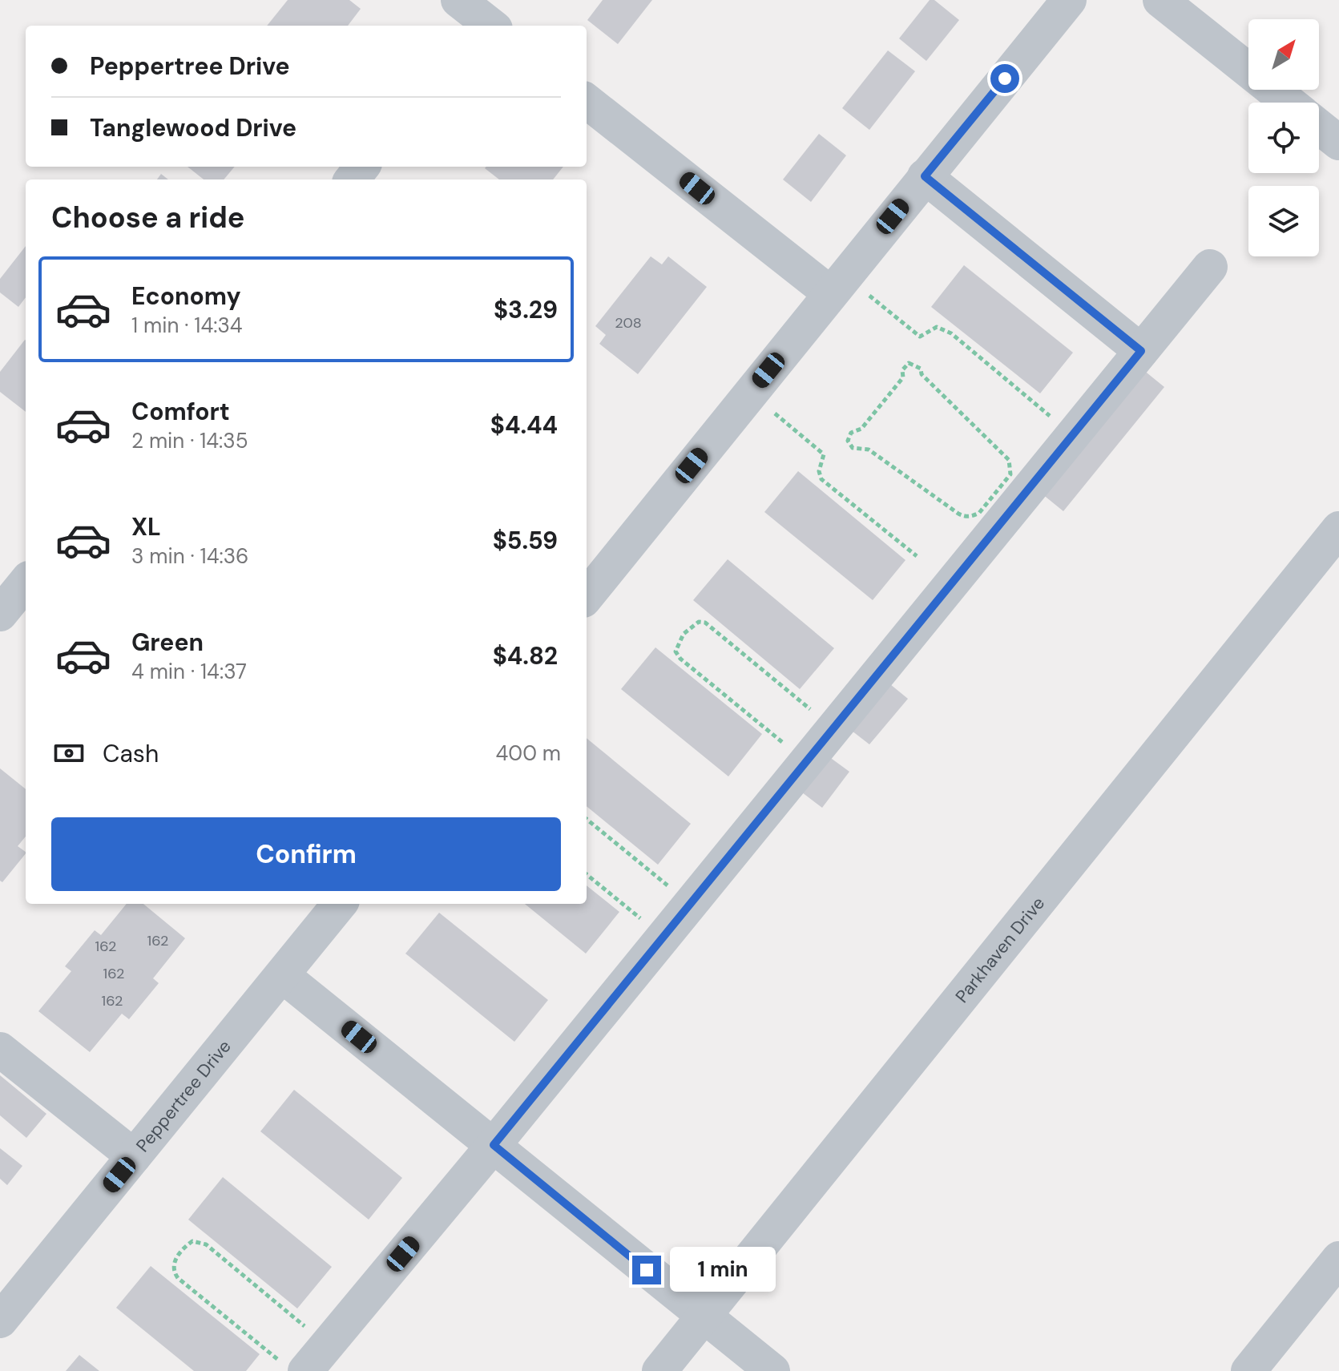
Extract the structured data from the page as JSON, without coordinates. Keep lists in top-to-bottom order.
{
  "streets": {
    "street": ["Parkhaven Drive", "Peppertree Drive"]
  },
  "house_numbers": [
    "208",
    "162",
    "162",
    "162",
    "162"
  ],
  "north": "top right",
  "page": {
    "banner": ["Peppertree Drive", "Tanglewood Drive"],
    "heading": "Choose a ride",
    "list": [
      {
        "name": "Economy",
        "note": "1 min · 14:34",
        "value": "$3.29"
      },
      {
        "name": "Comfort",
        "note": "2 min · 14:35",
        "value": "$4.44"
      },
      {
        "name": "XL",
        "note": "3 min · 14:36",
        "value": "$5.59"
      },
      {
        "name": "Green",
        "note": "4 min · 14:37",
        "value": "$4.82"
      }
    ],
    "pay": ["Cash", "400 m"],
    "buttons": "Confirm",
    "bubble": "1 min"
  }
}
